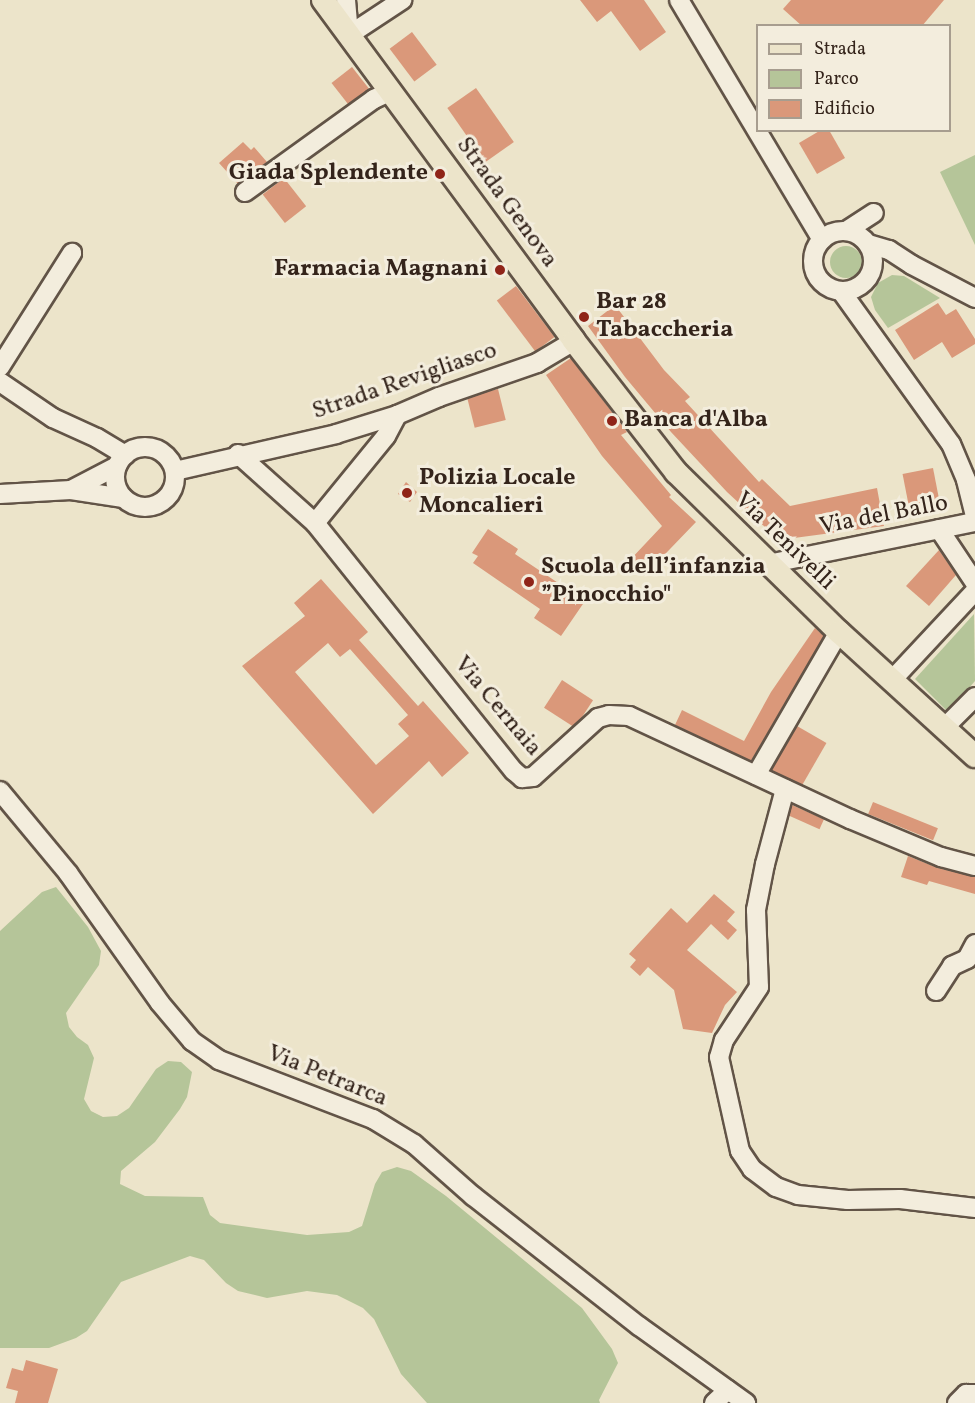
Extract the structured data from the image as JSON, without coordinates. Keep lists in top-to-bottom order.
{
  "streets": {
    "main road": ["Strada Genova", "Via Tenivelli"],
    "street": [
      "Strada Revigliasco",
      "Via del Ballo",
      "Via Cernaia",
      "Via Petrarca"
    ]
  },
  "crossings": [
    ["Strada Genova", "Strada Revigliasco"],
    ["Strada Genova", "Via Tenivelli"],
    ["Strada Revigliasco", "Via Tenivelli"],
    ["Strada Revigliasco", "Via Cernaia"],
    ["Via del Ballo", "Via Tenivelli"]
  ],
  "places": [
    "Giada Splendente",
    "Farmacia Magnani",
    "Bar 28 Tabaccheria",
    "Banca d'Alba",
    "Polizia Locale Moncalieri",
    "Scuola dell’infanzia ”Pinocchio\""
  ],
  "legend": ["Strada", "Parco", "Edificio"]
}
